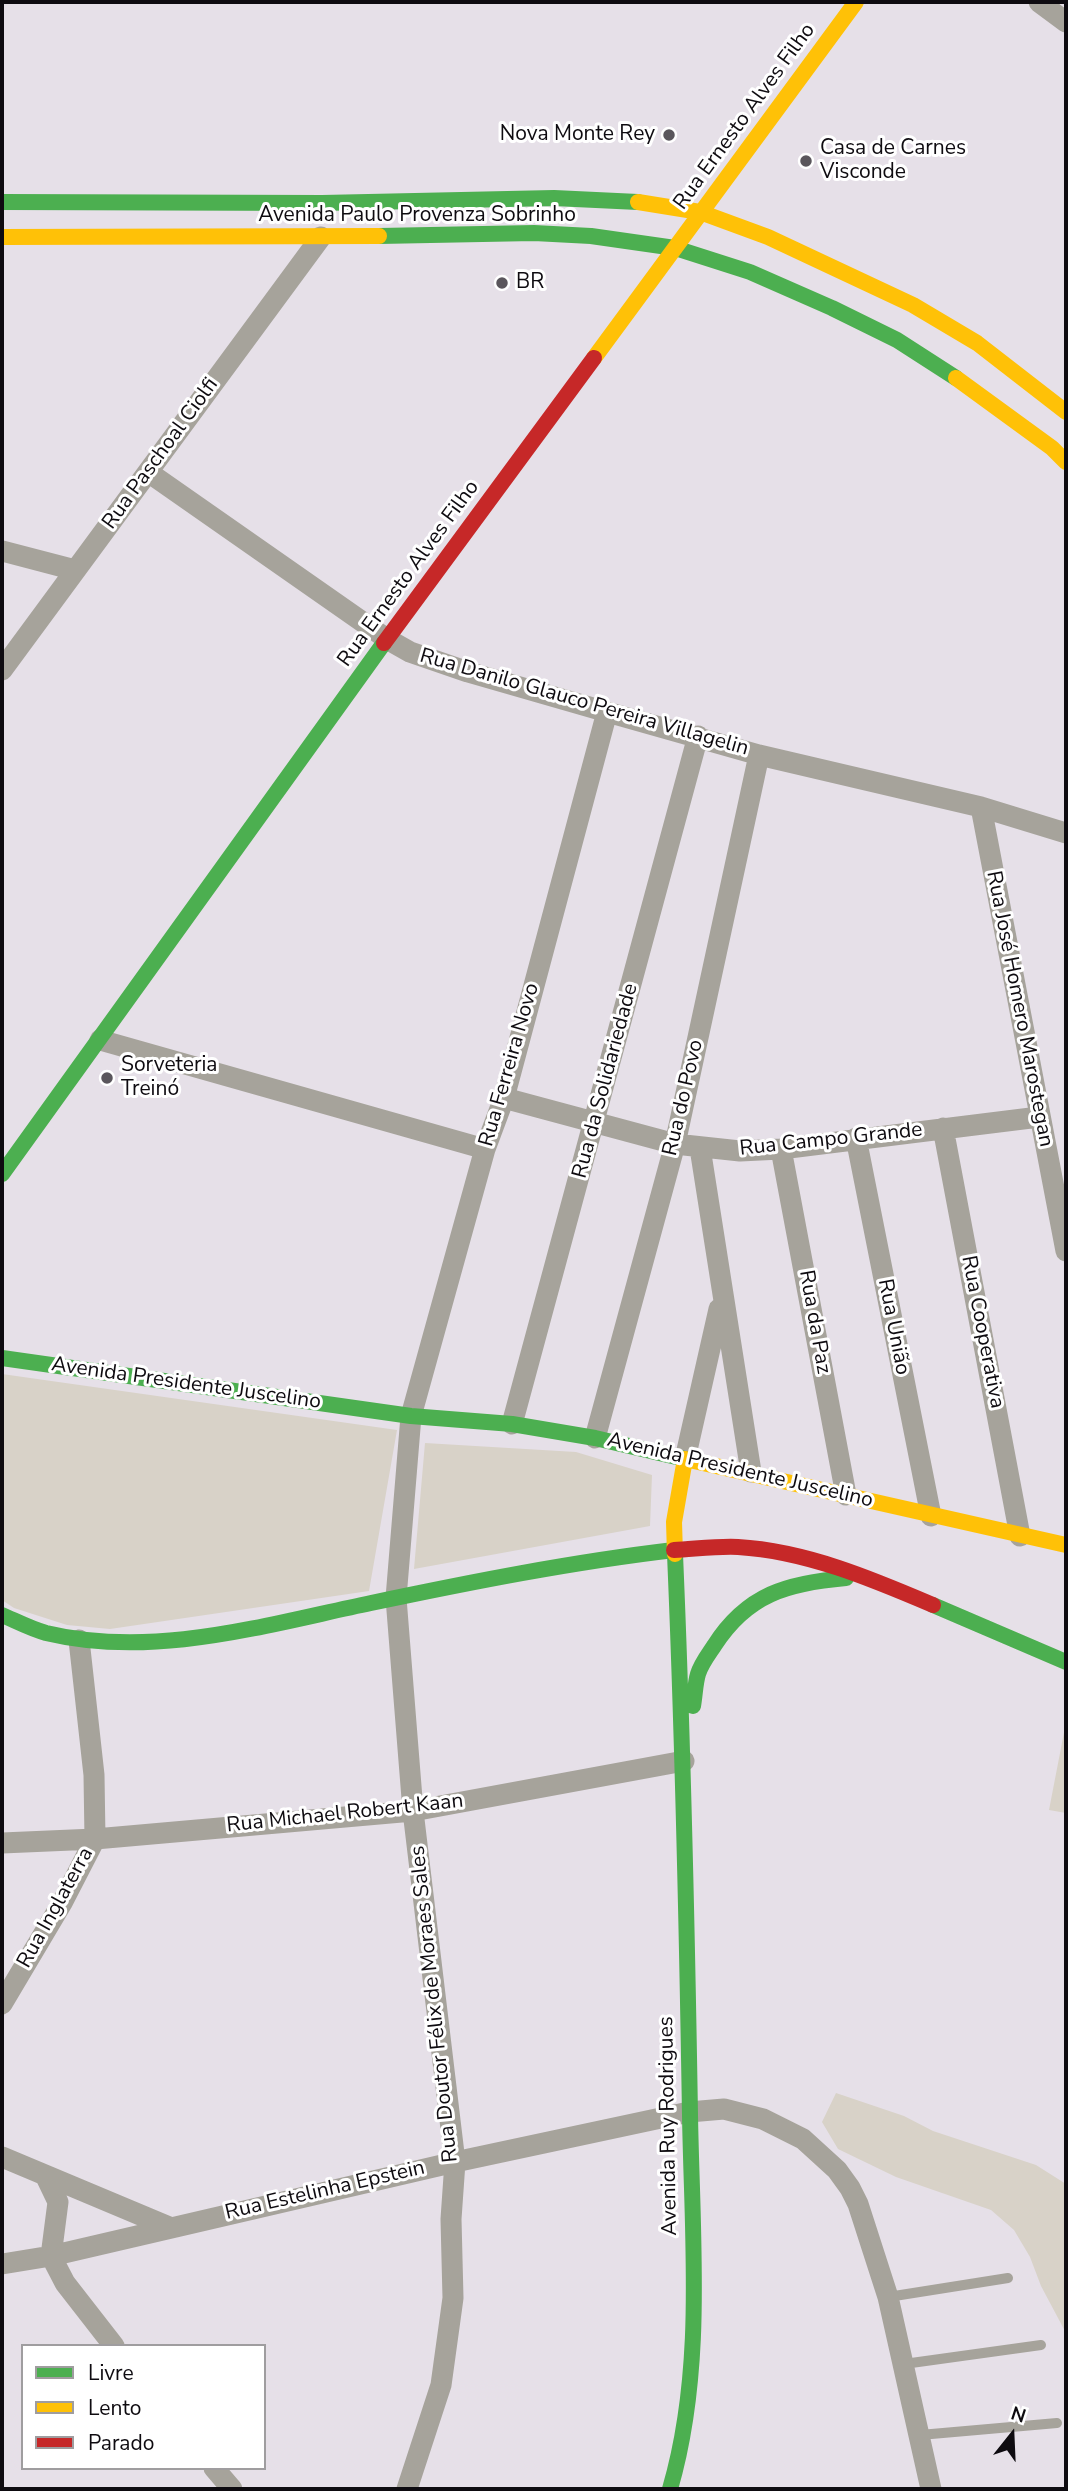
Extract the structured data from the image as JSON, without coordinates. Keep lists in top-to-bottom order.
{
  "streets": {
    "main road": [
      "Rua Ernesto Alves Filho",
      "Avenida Paulo Provenza Sobrinho",
      "Avenida Presidente Juscelino",
      "Avenida Ruy Rodrigues"
    ],
    "street": [
      "Rua Paschoal Ciolfi",
      "Rua Danilo Glauco Pereira Villagelin",
      "Rua José Homero Marostegan",
      "Rua Ferreira Novo",
      "Rua da Solidariedade",
      "Rua do Povo",
      "Rua Campo Grande",
      "Rua da Paz",
      "Rua União",
      "Rua Cooperativa",
      "Rua Michael Robert Kaan",
      "Rua Inglaterra",
      "Rua Doutor Félix de Moraes Sales",
      "Rua Estelinha Epstein"
    ]
  },
  "crossings": [
    ["Rua Ernesto Alves Filho", "Avenida Paulo Provenza Sobrinho"],
    ["Rua Ernesto Alves Filho", "Rua Danilo Glauco Pereira Villagelin"],
    ["Avenida Paulo Provenza Sobrinho", "Rua Paschoal Ciolfi"],
    ["Rua Paschoal Ciolfi", "Rua Danilo Glauco Pereira Villagelin"],
    ["Rua Danilo Glauco Pereira Villagelin", "Rua José Homero Marostegan"],
    ["Rua Danilo Glauco Pereira Villagelin", "Rua Ferreira Novo"],
    ["Rua Danilo Glauco Pereira Villagelin", "Rua da Solidariedade"],
    ["Rua Danilo Glauco Pereira Villagelin", "Rua do Povo"],
    ["Rua José Homero Marostegan", "Rua Campo Grande"],
    ["Rua Ferreira Novo", "Rua Campo Grande"],
    ["Rua Ferreira Novo", "Avenida Presidente Juscelino"],
    ["Rua da Solidariedade", "Rua Campo Grande"],
    ["Rua da Solidariedade", "Avenida Presidente Juscelino"],
    ["Rua do Povo", "Rua Campo Grande"],
    ["Rua do Povo", "Avenida Presidente Juscelino"],
    ["Rua Campo Grande", "Rua da Paz"],
    ["Rua Campo Grande", "Rua União"],
    ["Rua Campo Grande", "Rua Cooperativa"],
    ["Rua da Paz", "Avenida Presidente Juscelino"],
    ["Rua União", "Avenida Presidente Juscelino"],
    ["Rua Cooperativa", "Avenida Presidente Juscelino"],
    ["Avenida Presidente Juscelino", "Avenida Ruy Rodrigues"],
    ["Rua Michael Robert Kaan", "Rua Inglaterra"],
    ["Rua Michael Robert Kaan", "Rua Doutor Félix de Moraes Sales"],
    ["Rua Michael Robert Kaan", "Avenida Ruy Rodrigues"],
    ["Rua Doutor Félix de Moraes Sales", "Rua Estelinha Epstein"],
    ["Avenida Ruy Rodrigues", "Rua Estelinha Epstein"]
  ],
  "places": [
    "Nova Monte Rey",
    "Casa de Carnes Visconde",
    "BR",
    "Sorveteria Treinó"
  ],
  "legend": ["Livre", "Lento", "Parado"],
  "north": "top"
}
